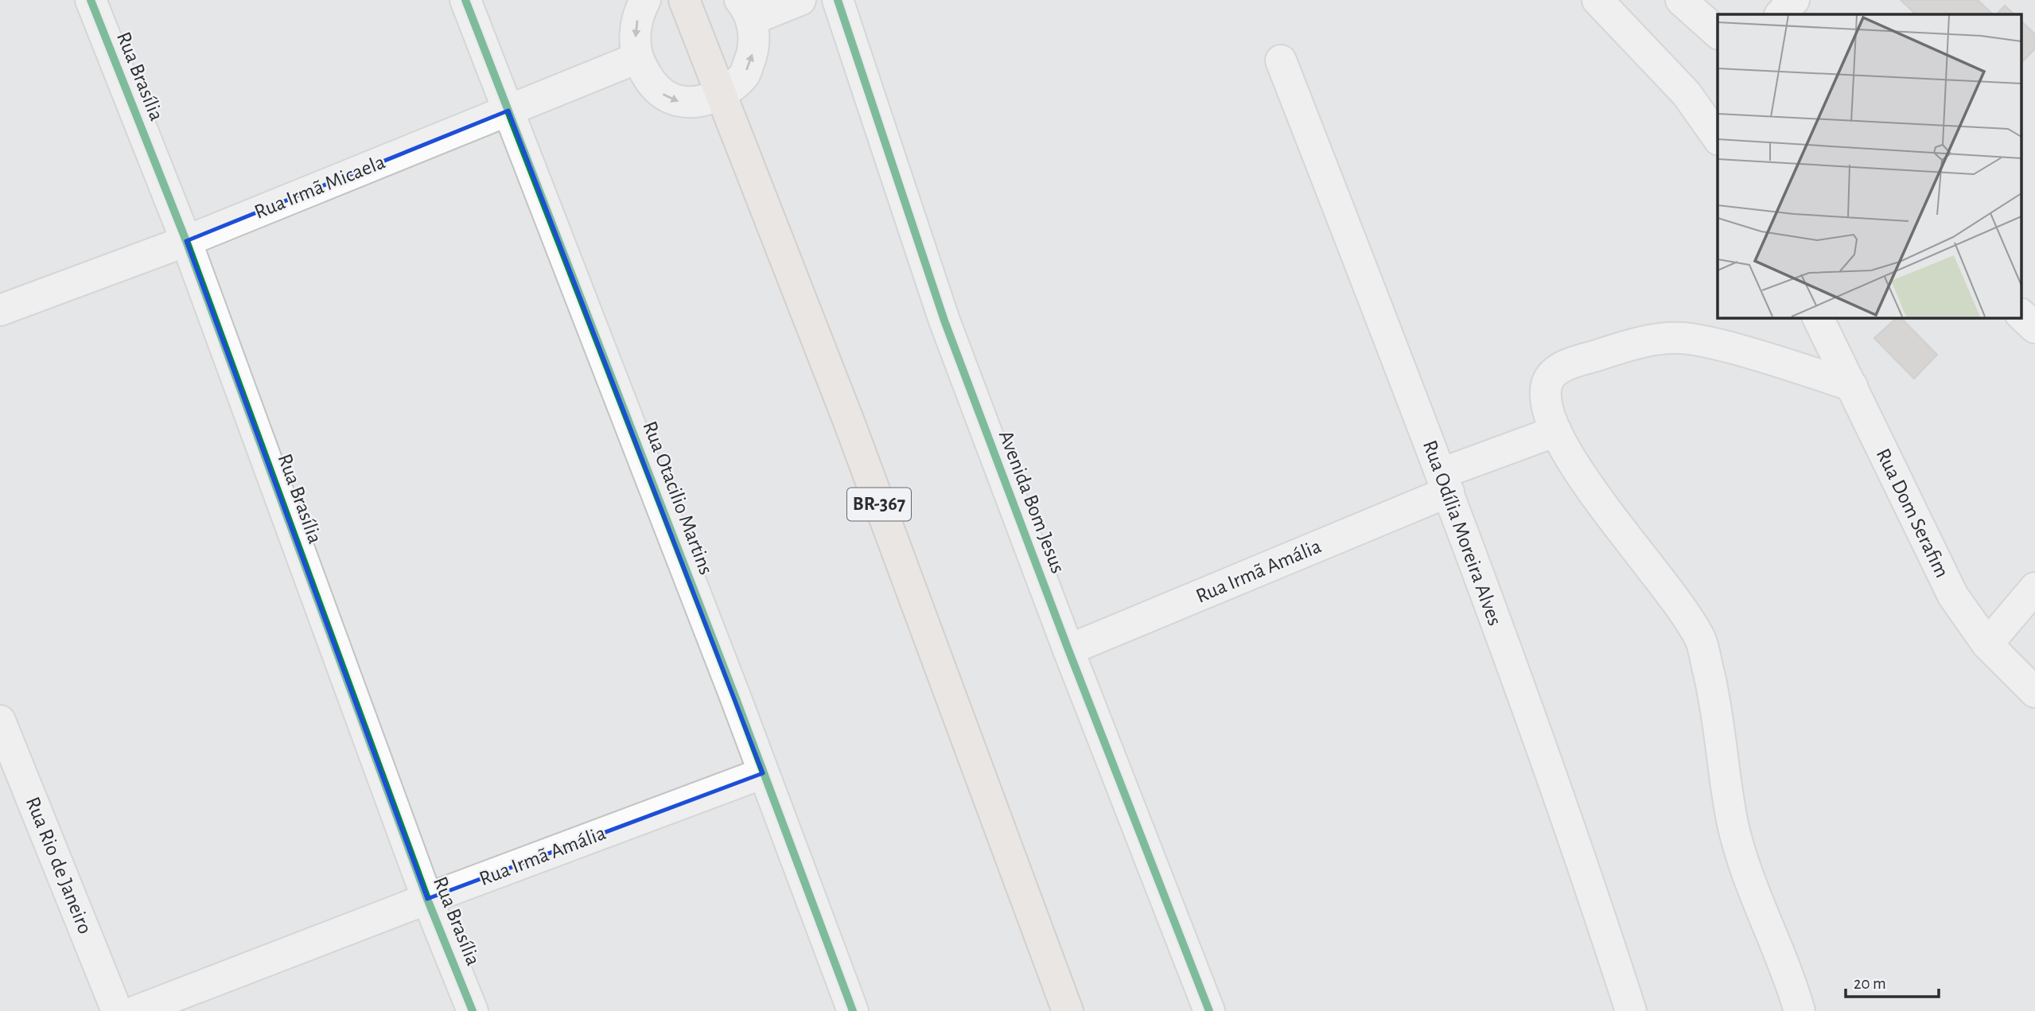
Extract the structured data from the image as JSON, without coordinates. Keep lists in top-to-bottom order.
{
  "streets": {
    "highway": ["BR-367"],
    "street": [
      "Rua Brasília",
      "Rua Irmã Micaela",
      "Rua Otacilio Martins",
      "Avenida Bom Jesus",
      "Rua Dom Serafim",
      "Rua Odília Moreira Alves",
      "Rua Irmã Amália",
      "Rua Rio de Janeiro"
    ]
  },
  "crossings": [
    ["Rua Brasília", "Rua Irmã Micaela"],
    ["Rua Brasília", "Rua Irmã Amália"],
    ["Rua Irmã Micaela", "Rua Otacilio Martins"],
    ["Rua Otacilio Martins", "Rua Irmã Amália"],
    ["Avenida Bom Jesus", "Rua Irmã Amália"],
    ["Rua Odília Moreira Alves", "Rua Irmã Amália"]
  ],
  "scale_bar": "20 m"
}
